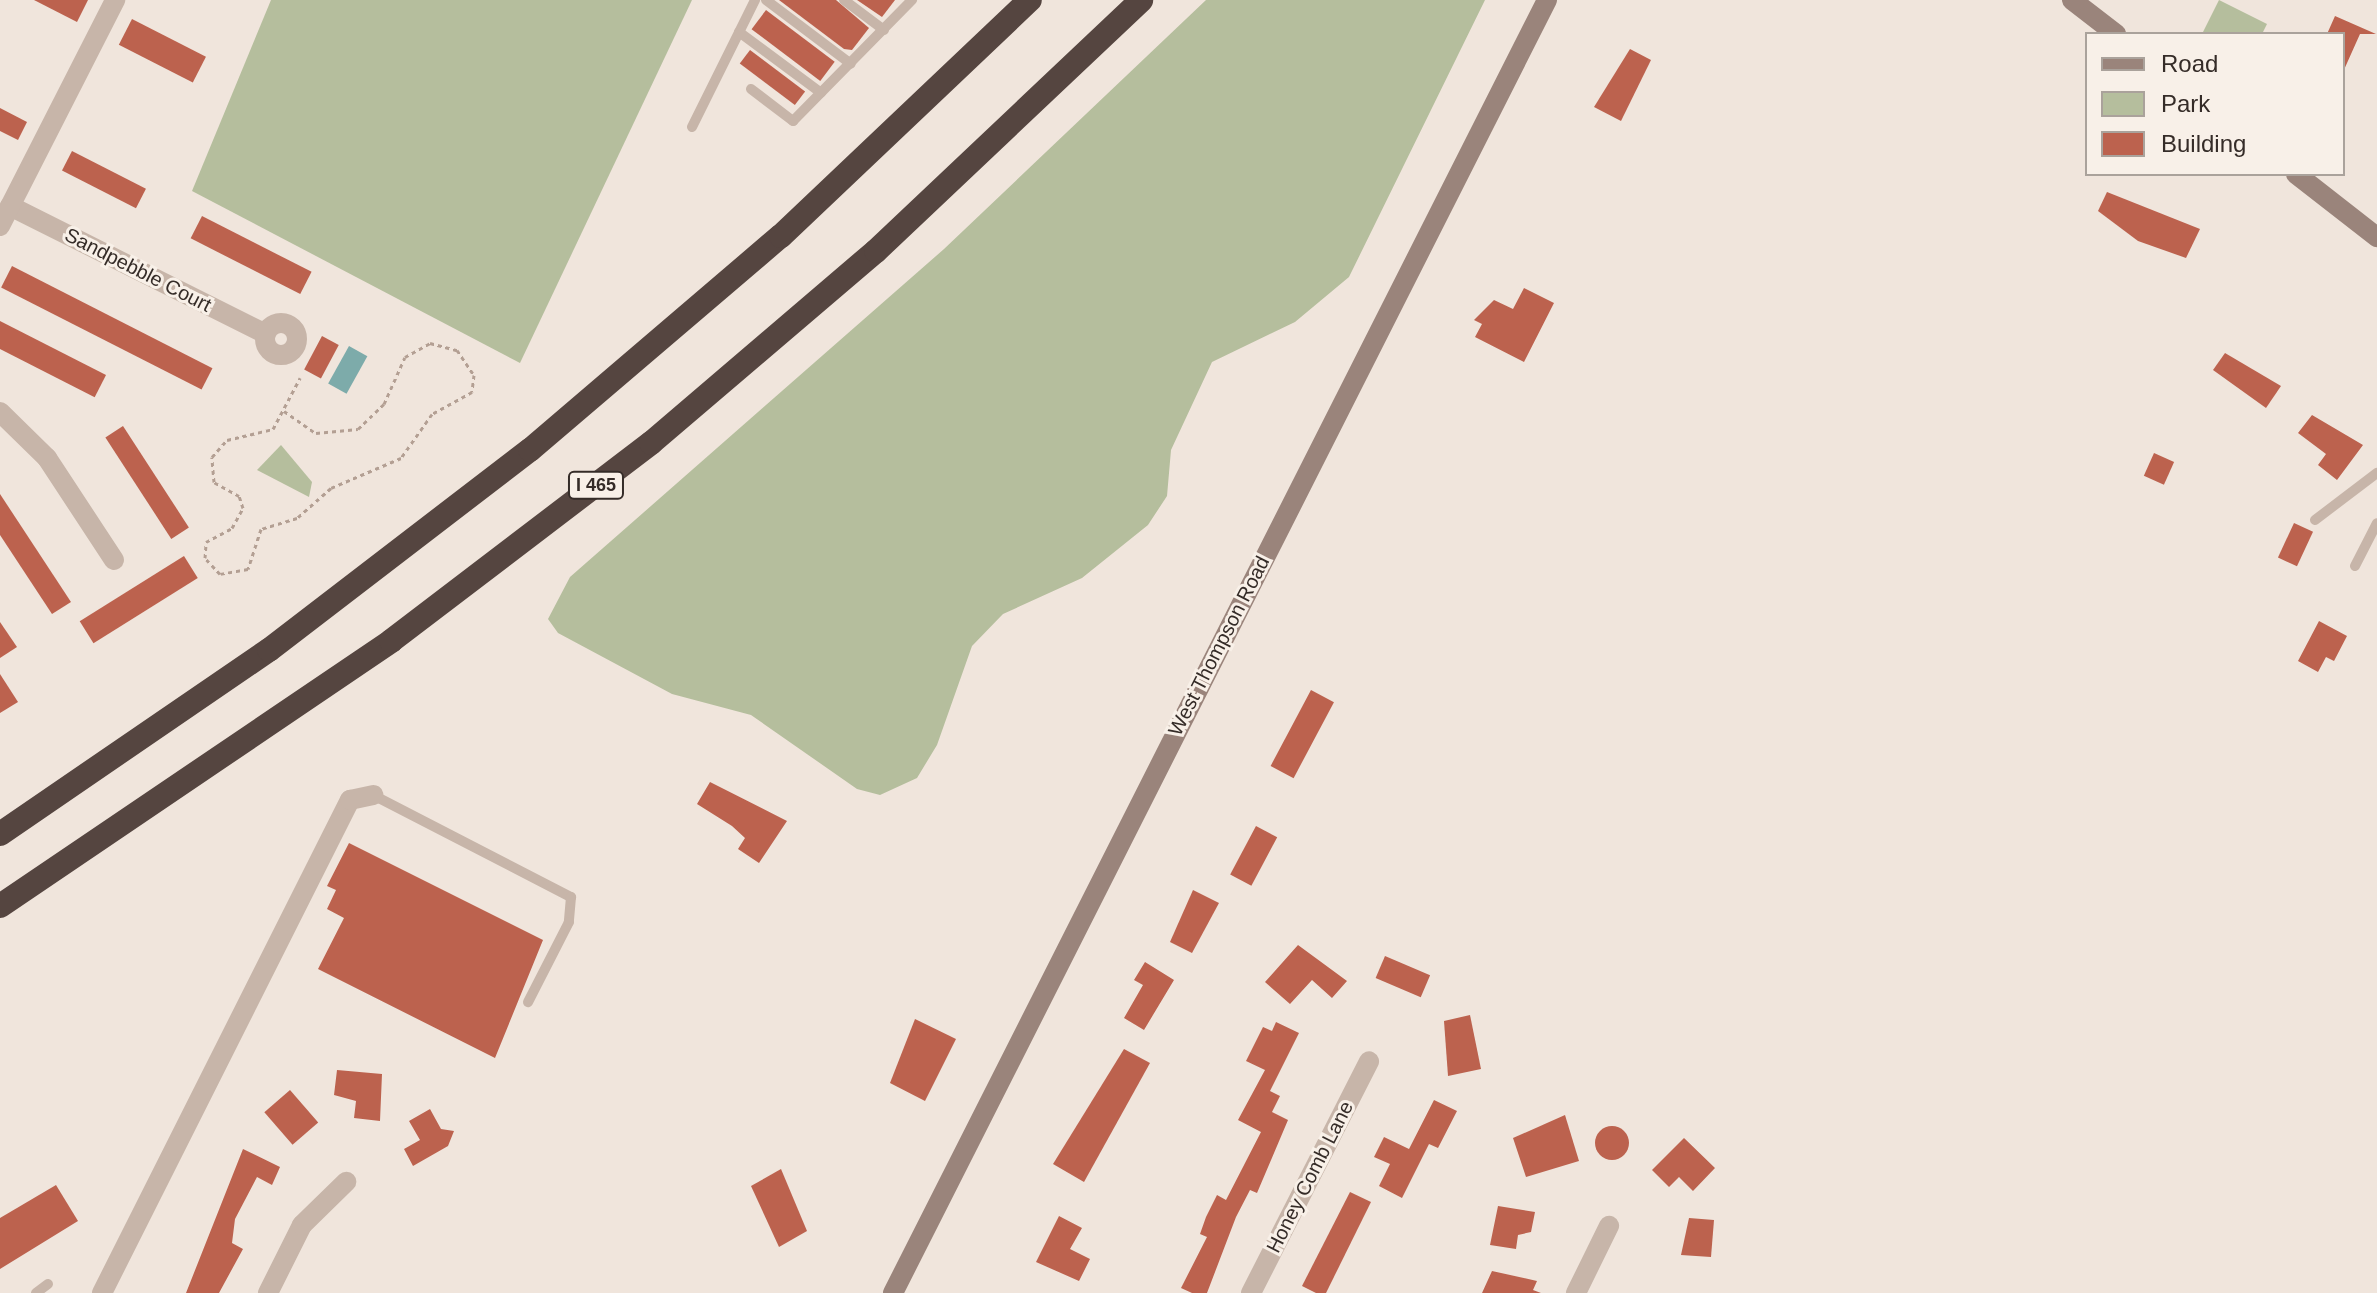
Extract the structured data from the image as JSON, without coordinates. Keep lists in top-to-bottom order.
{
  "streets": {
    "highway": ["I 465"],
    "main road": ["West Thompson Road"],
    "street": ["Sandpebble Court", "Honey Comb Lane"]
  },
  "legend": ["Road", "Park", "Building"]
}
